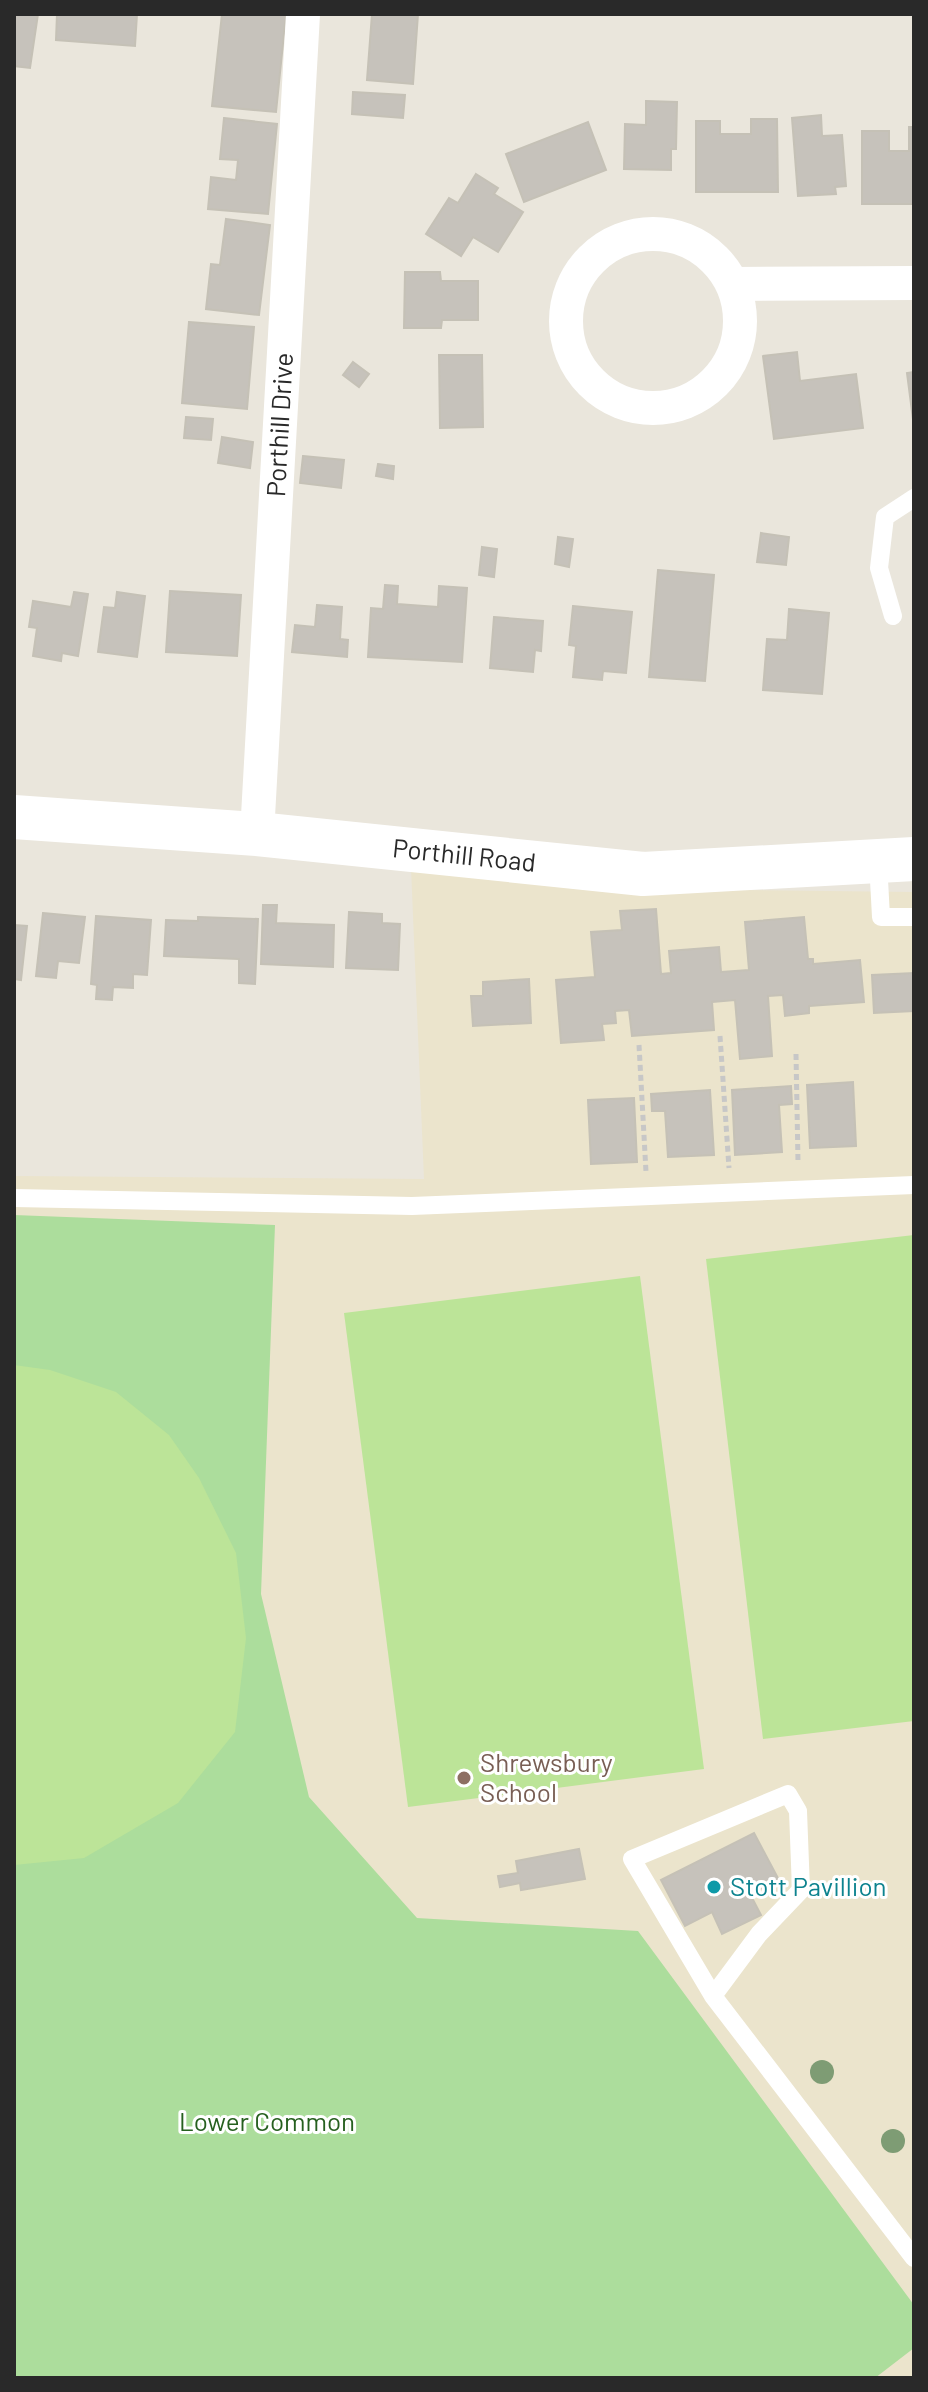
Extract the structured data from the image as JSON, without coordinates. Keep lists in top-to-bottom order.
{
  "streets": {
    "street": ["Porthill Drive", "Porthill Road"]
  },
  "crossings": [
    ["Porthill Drive", "Porthill Road"]
  ],
  "parks": ["Lower Common"],
  "places": ["Shrewsbury School", "Stott Pavillion"]
}
